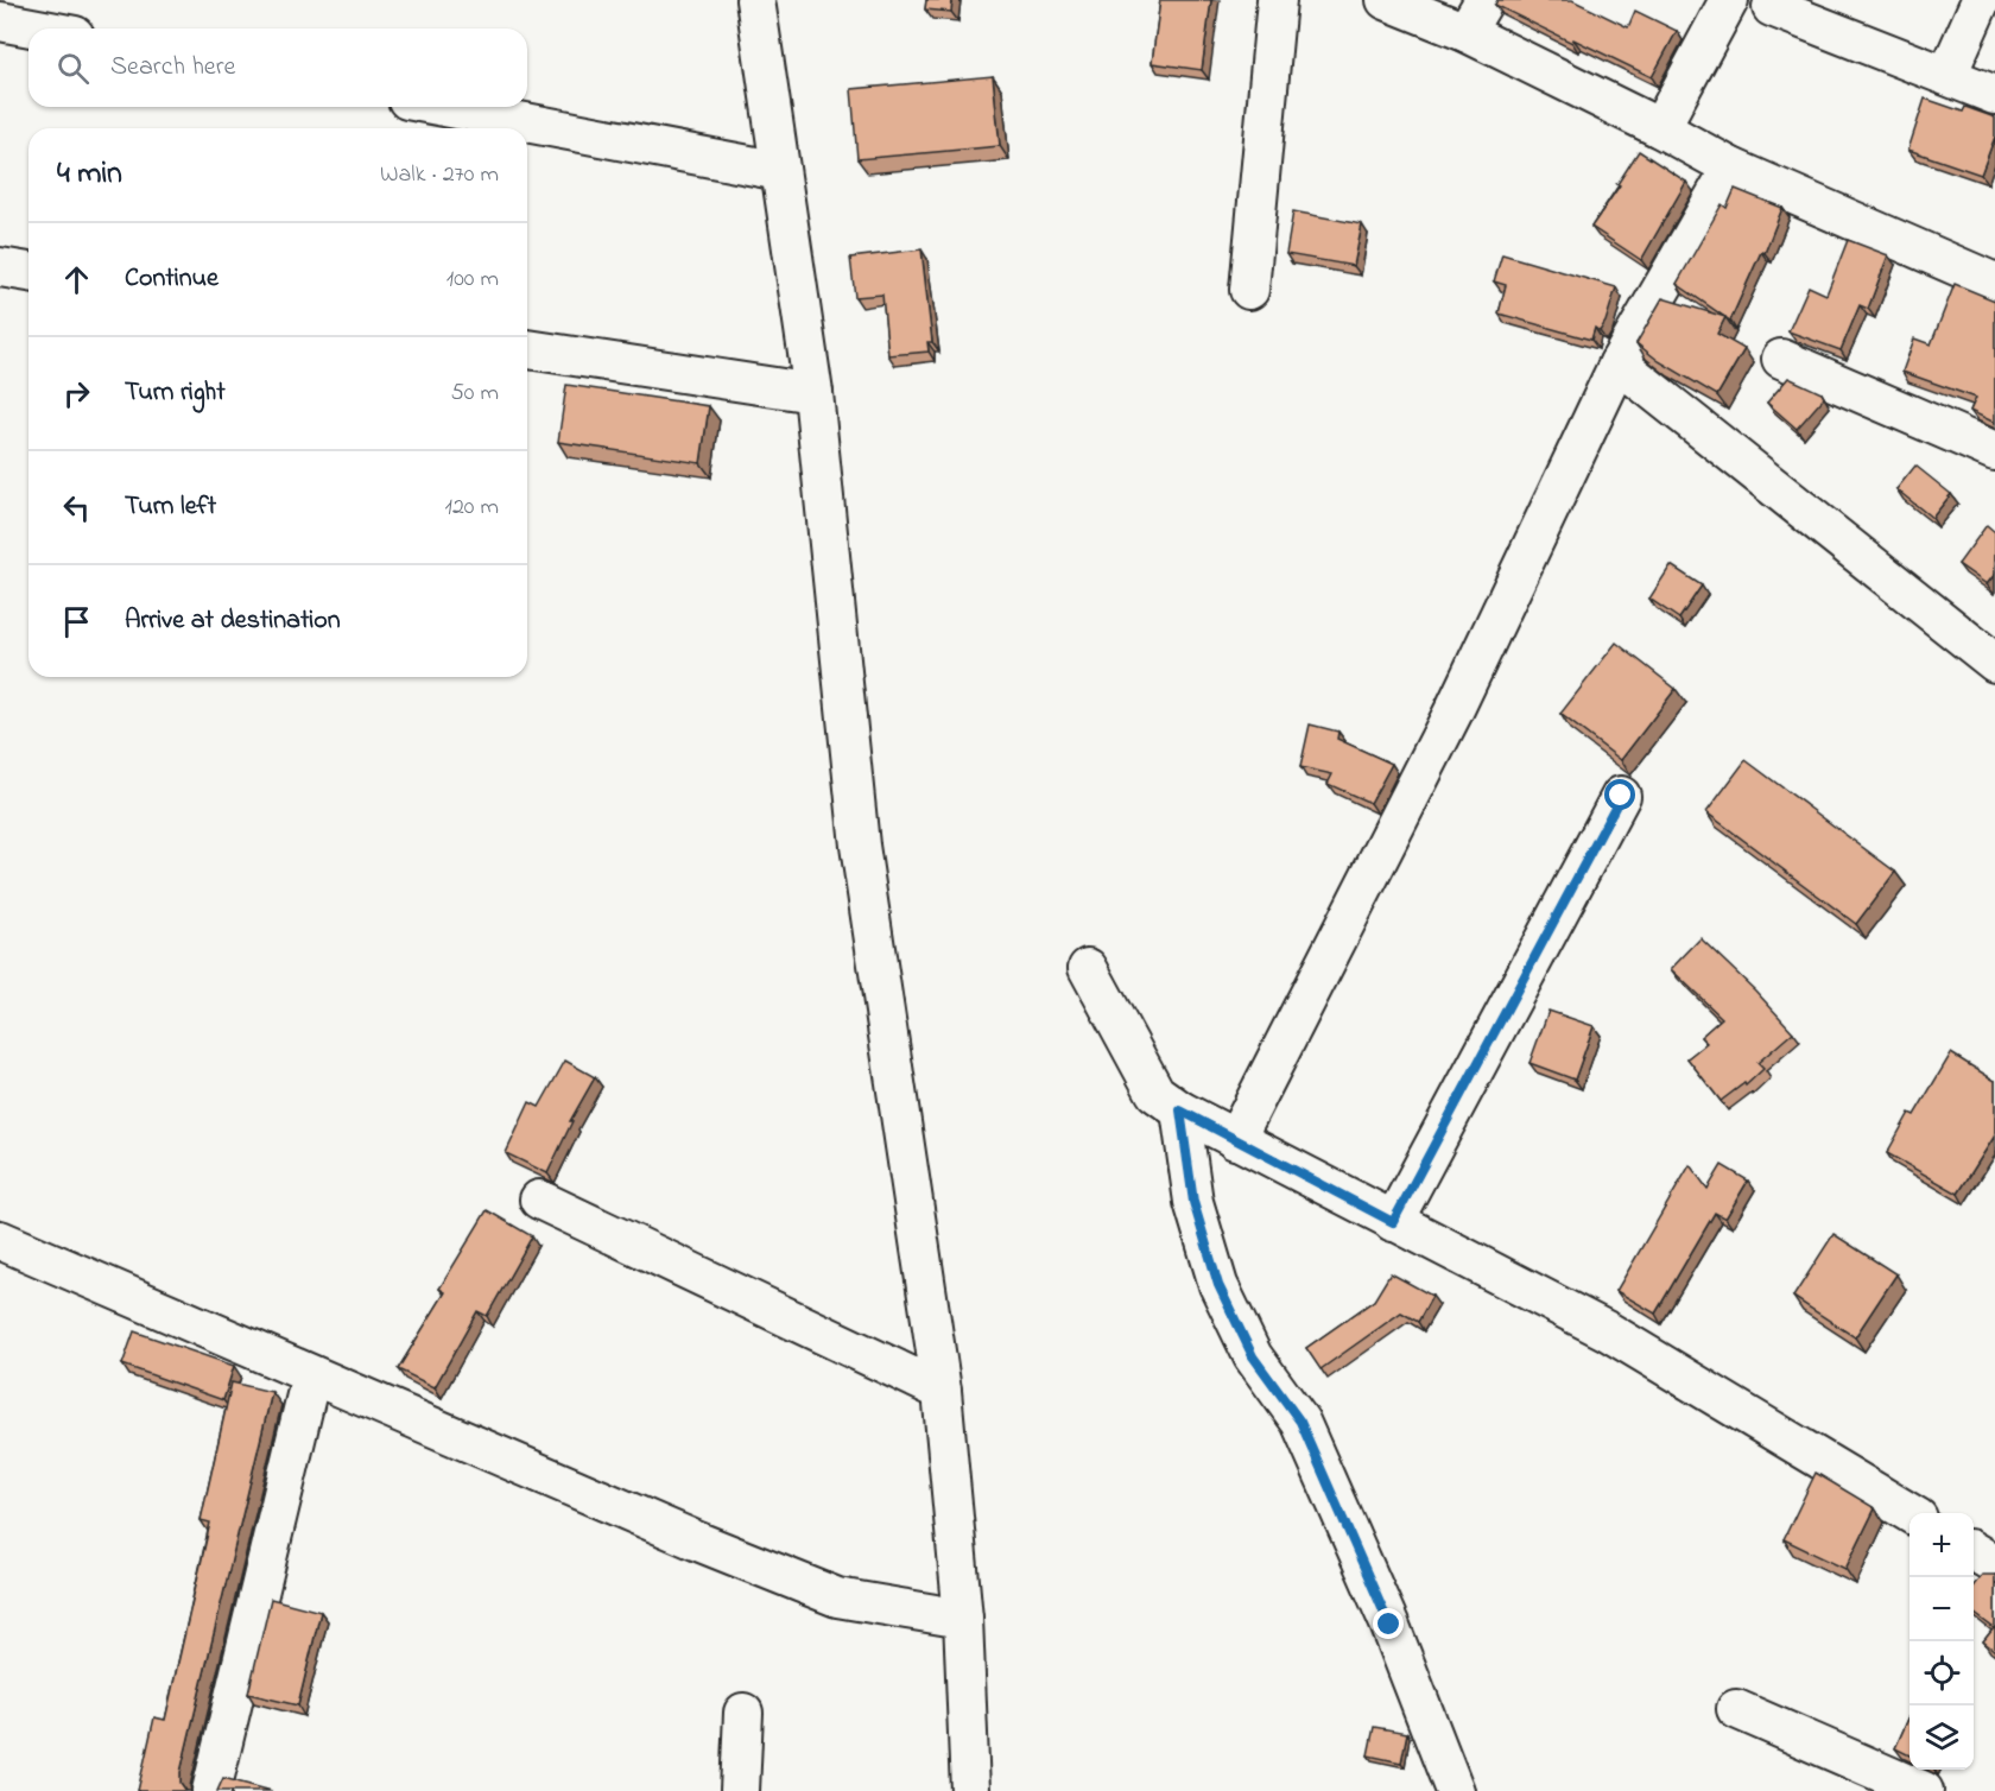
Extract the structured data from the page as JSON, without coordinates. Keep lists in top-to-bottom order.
{
  "page": {
    "search": "Search here",
    "heading": ["4 min", "Walk · 270 m"],
    "list": [
      ["Continue", "100 m"],
      ["Turn right", "50 m"],
      ["Turn left", "120 m"],
      "Arrive at destination"
    ],
    "map_buttons": ["+", "−"]
  }
}
